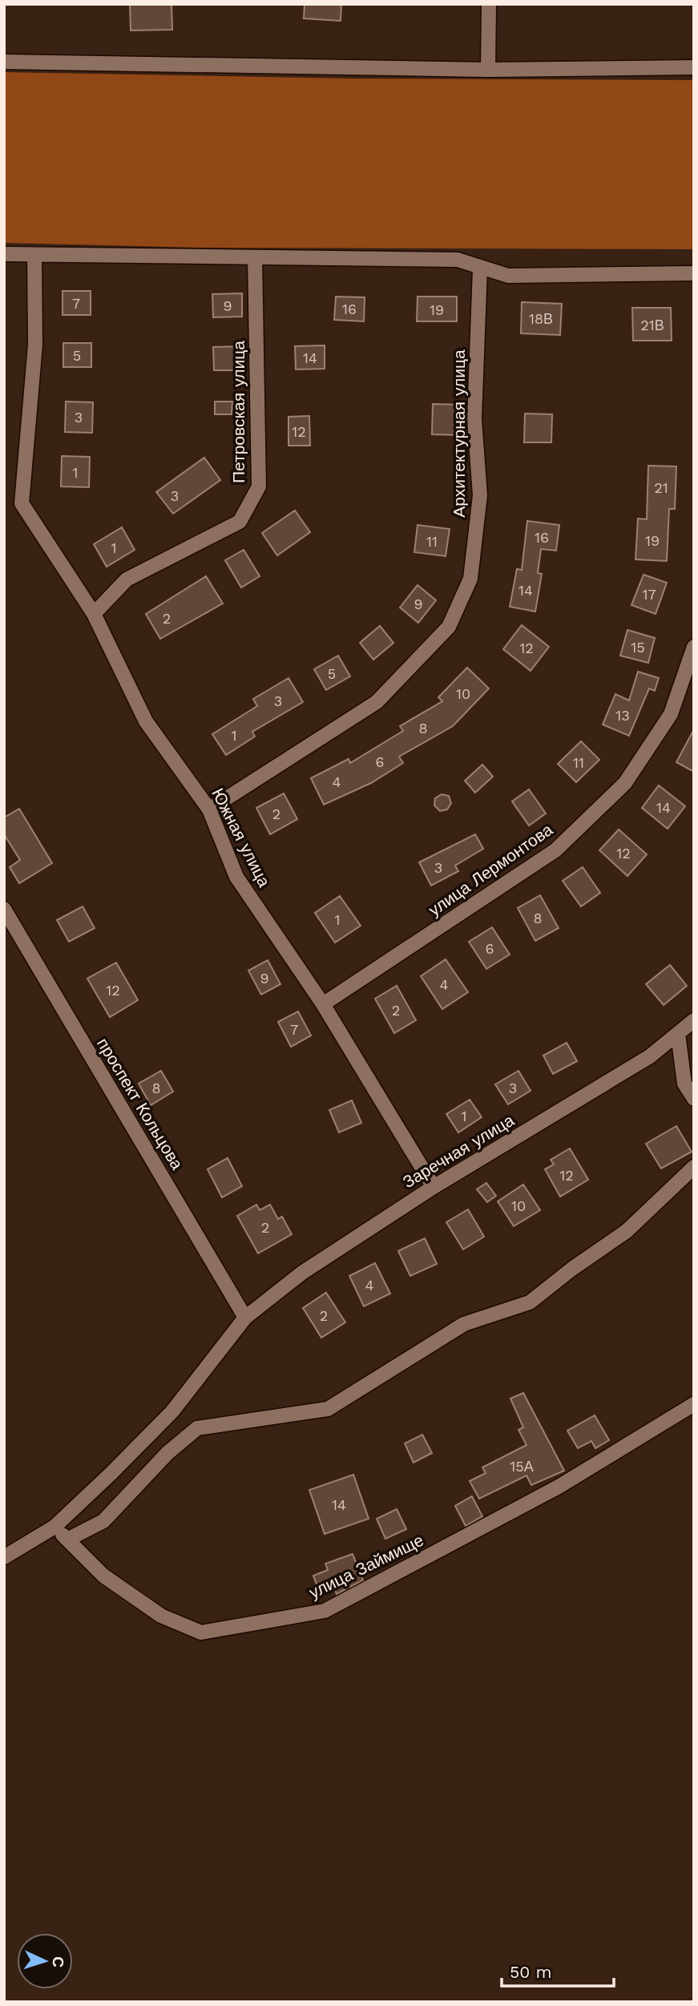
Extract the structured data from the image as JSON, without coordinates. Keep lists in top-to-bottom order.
{
  "streets": {
    "street": [
      "Петровская улица",
      "Архитектурная улица",
      "Южная улица",
      "улица Лермонтова",
      "проспект Кольцова",
      "Заречная улица",
      "улица Займище"
    ]
  },
  "crossings": [
    ["Петровская улица", "Южная улица"],
    ["Архитектурная улица", "Южная улица"],
    ["Южная улица", "улица Лермонтова"],
    ["Южная улица", "Заречная улица"],
    ["проспект Кольцова", "Заречная улица"],
    ["Заречная улица", "улица Займище"]
  ],
  "house_numbers": [
    "7",
    "9",
    "16",
    "19",
    "18В",
    "21В",
    "5",
    "14",
    "3",
    "12",
    "1",
    "21",
    "3",
    "16",
    "19",
    "11",
    "1",
    "14",
    "17",
    "9",
    "2",
    "15",
    "12",
    "5",
    "10",
    "3",
    "13",
    "8",
    "1",
    "6",
    "11",
    "4",
    "14",
    "2",
    "12",
    "3",
    "8",
    "1",
    "6",
    "9",
    "4",
    "12",
    "2",
    "7",
    "8",
    "3",
    "1",
    "12",
    "10",
    "2",
    "4",
    "2",
    "15А",
    "14"
  ],
  "scale_bar": "50 m",
  "north": "right"
}
